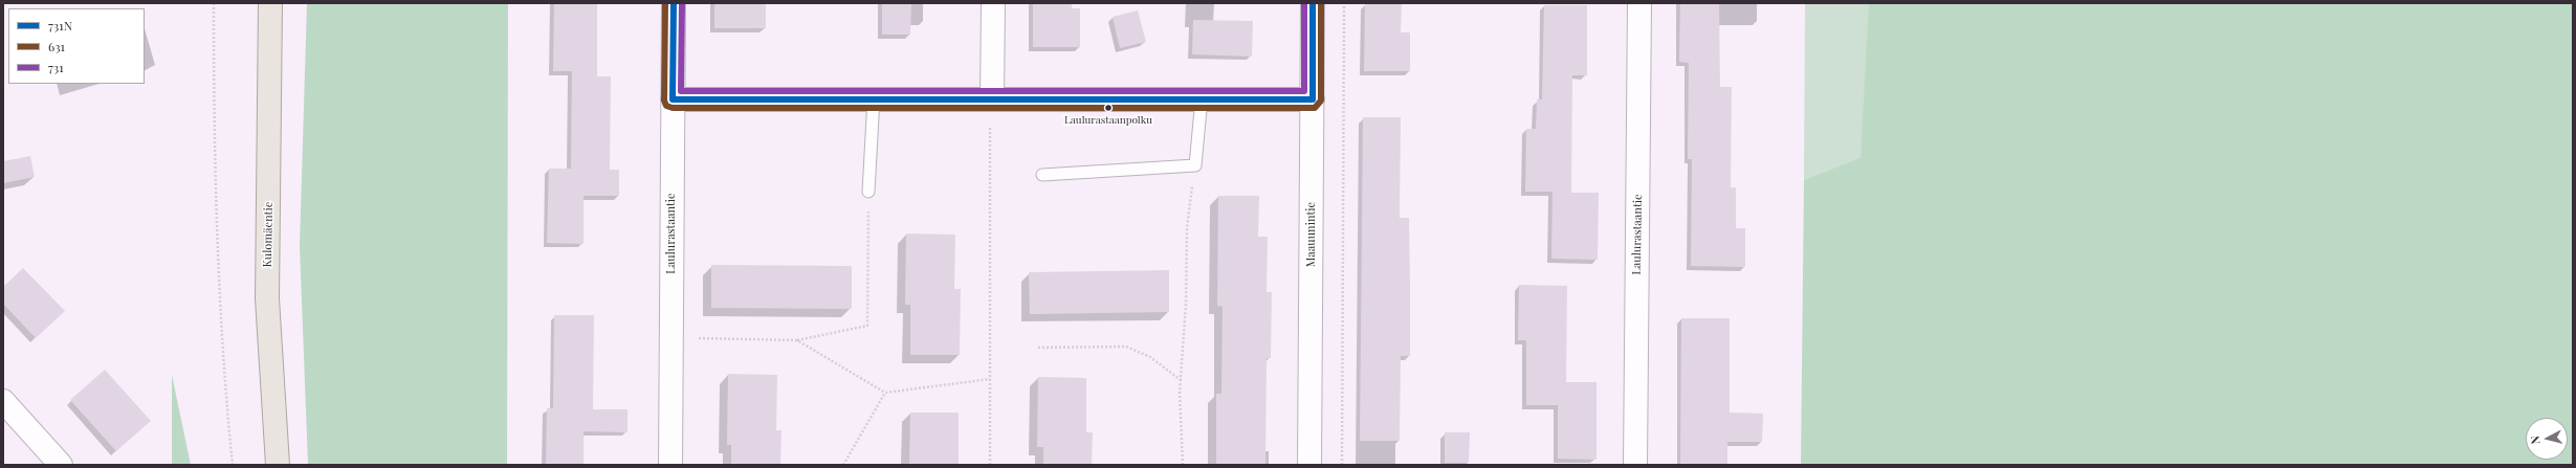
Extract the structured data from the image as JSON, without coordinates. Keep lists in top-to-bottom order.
{
  "streets": {
    "main road": ["Kulomäentie"],
    "street": ["Laulurastaantie", "Maauunintie"]
  },
  "places": ["Laulurastaanpolku"],
  "lines": ["transit line 731N", "transit line 631", "transit line 731"],
  "legend": ["731N", "631", "731"],
  "north": "left"
}
